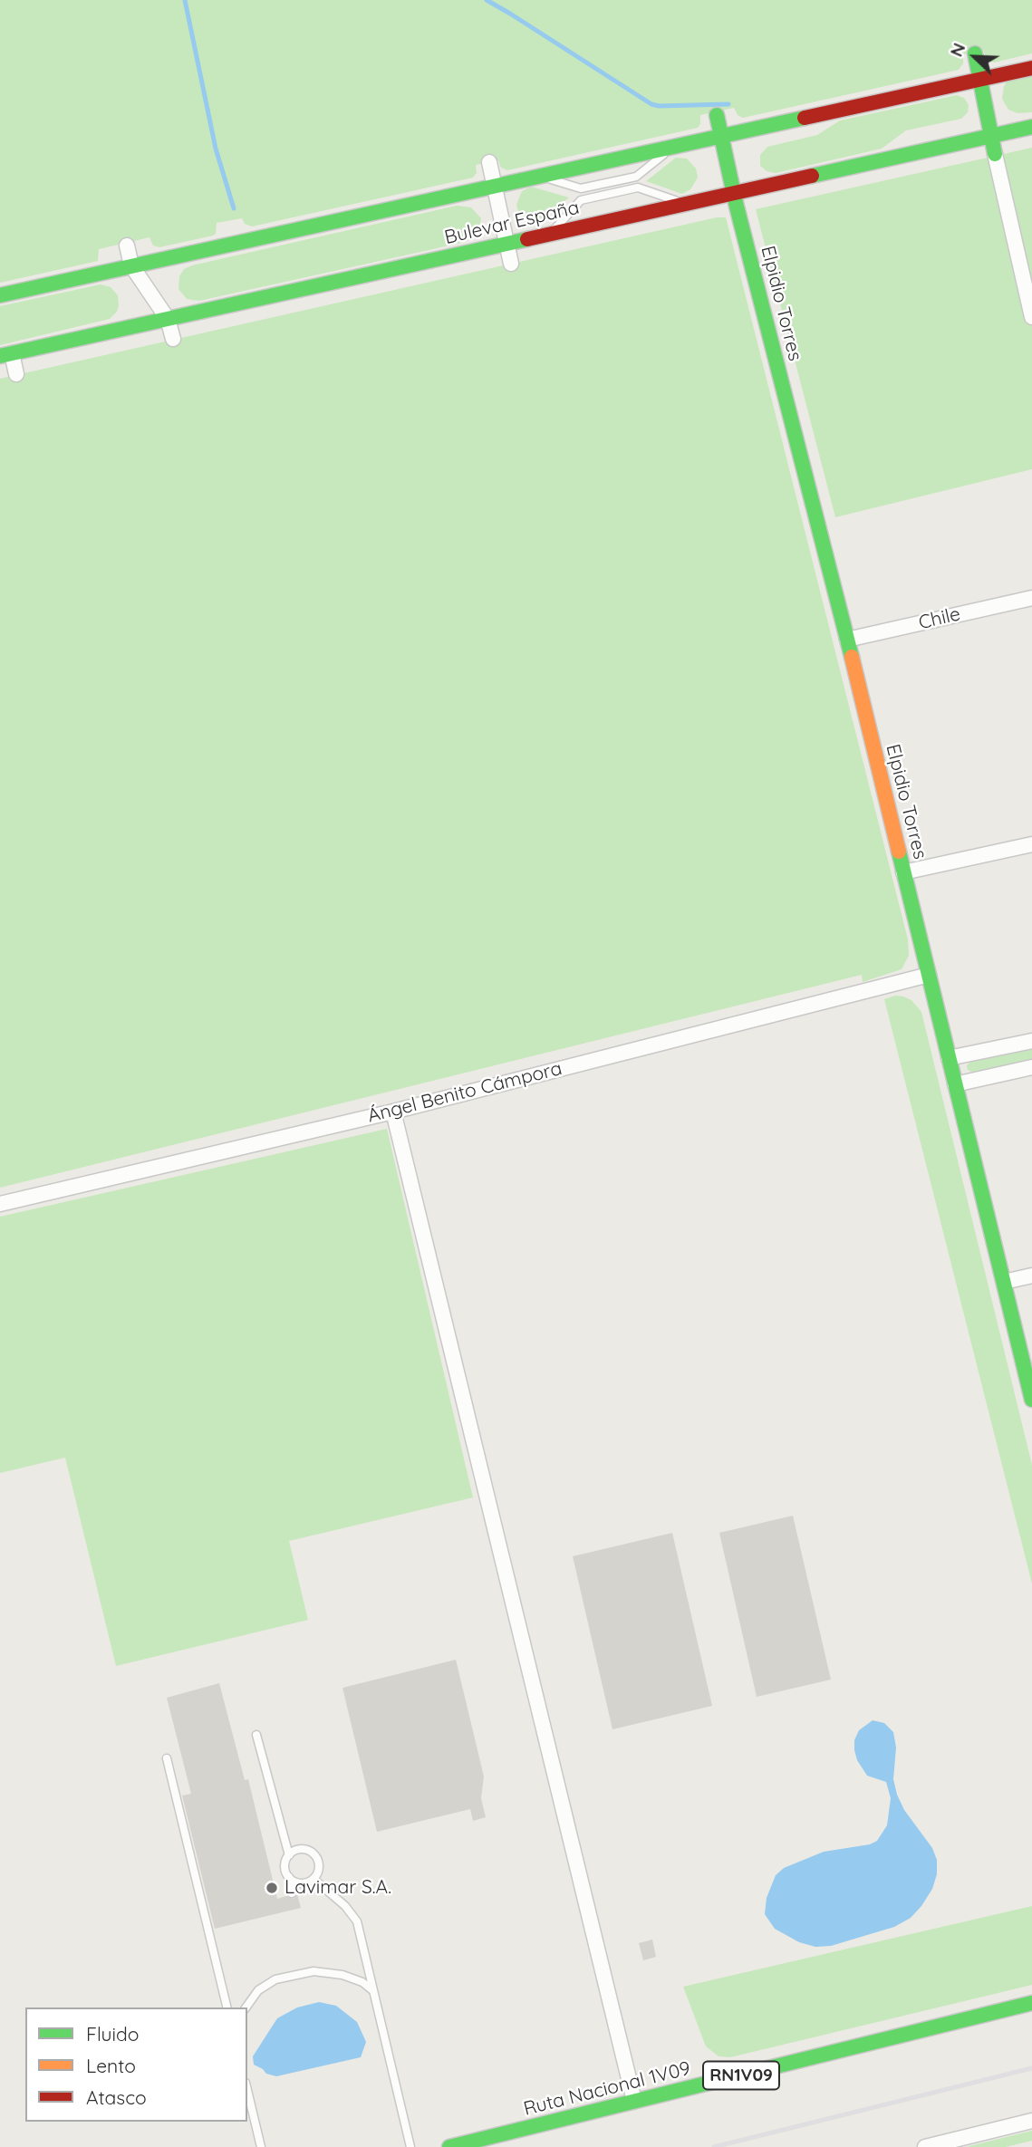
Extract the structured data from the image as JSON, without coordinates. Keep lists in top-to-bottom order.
{
  "streets": {
    "main road": [
      "Bulevar España",
      "Elpidio Torres",
      "RN1V09",
      "Ruta Nacional 1V09"
    ],
    "street": ["Chile", "Ángel Benito Cámpora"]
  },
  "crossings": [
    ["Bulevar España", "Elpidio Torres"],
    ["Elpidio Torres", "Chile"],
    ["Elpidio Torres", "Ángel Benito Cámpora"]
  ],
  "places": ["Lavimar S.A."],
  "legend": ["Fluido", "Lento", "Atasco"],
  "north": "top left"
}
